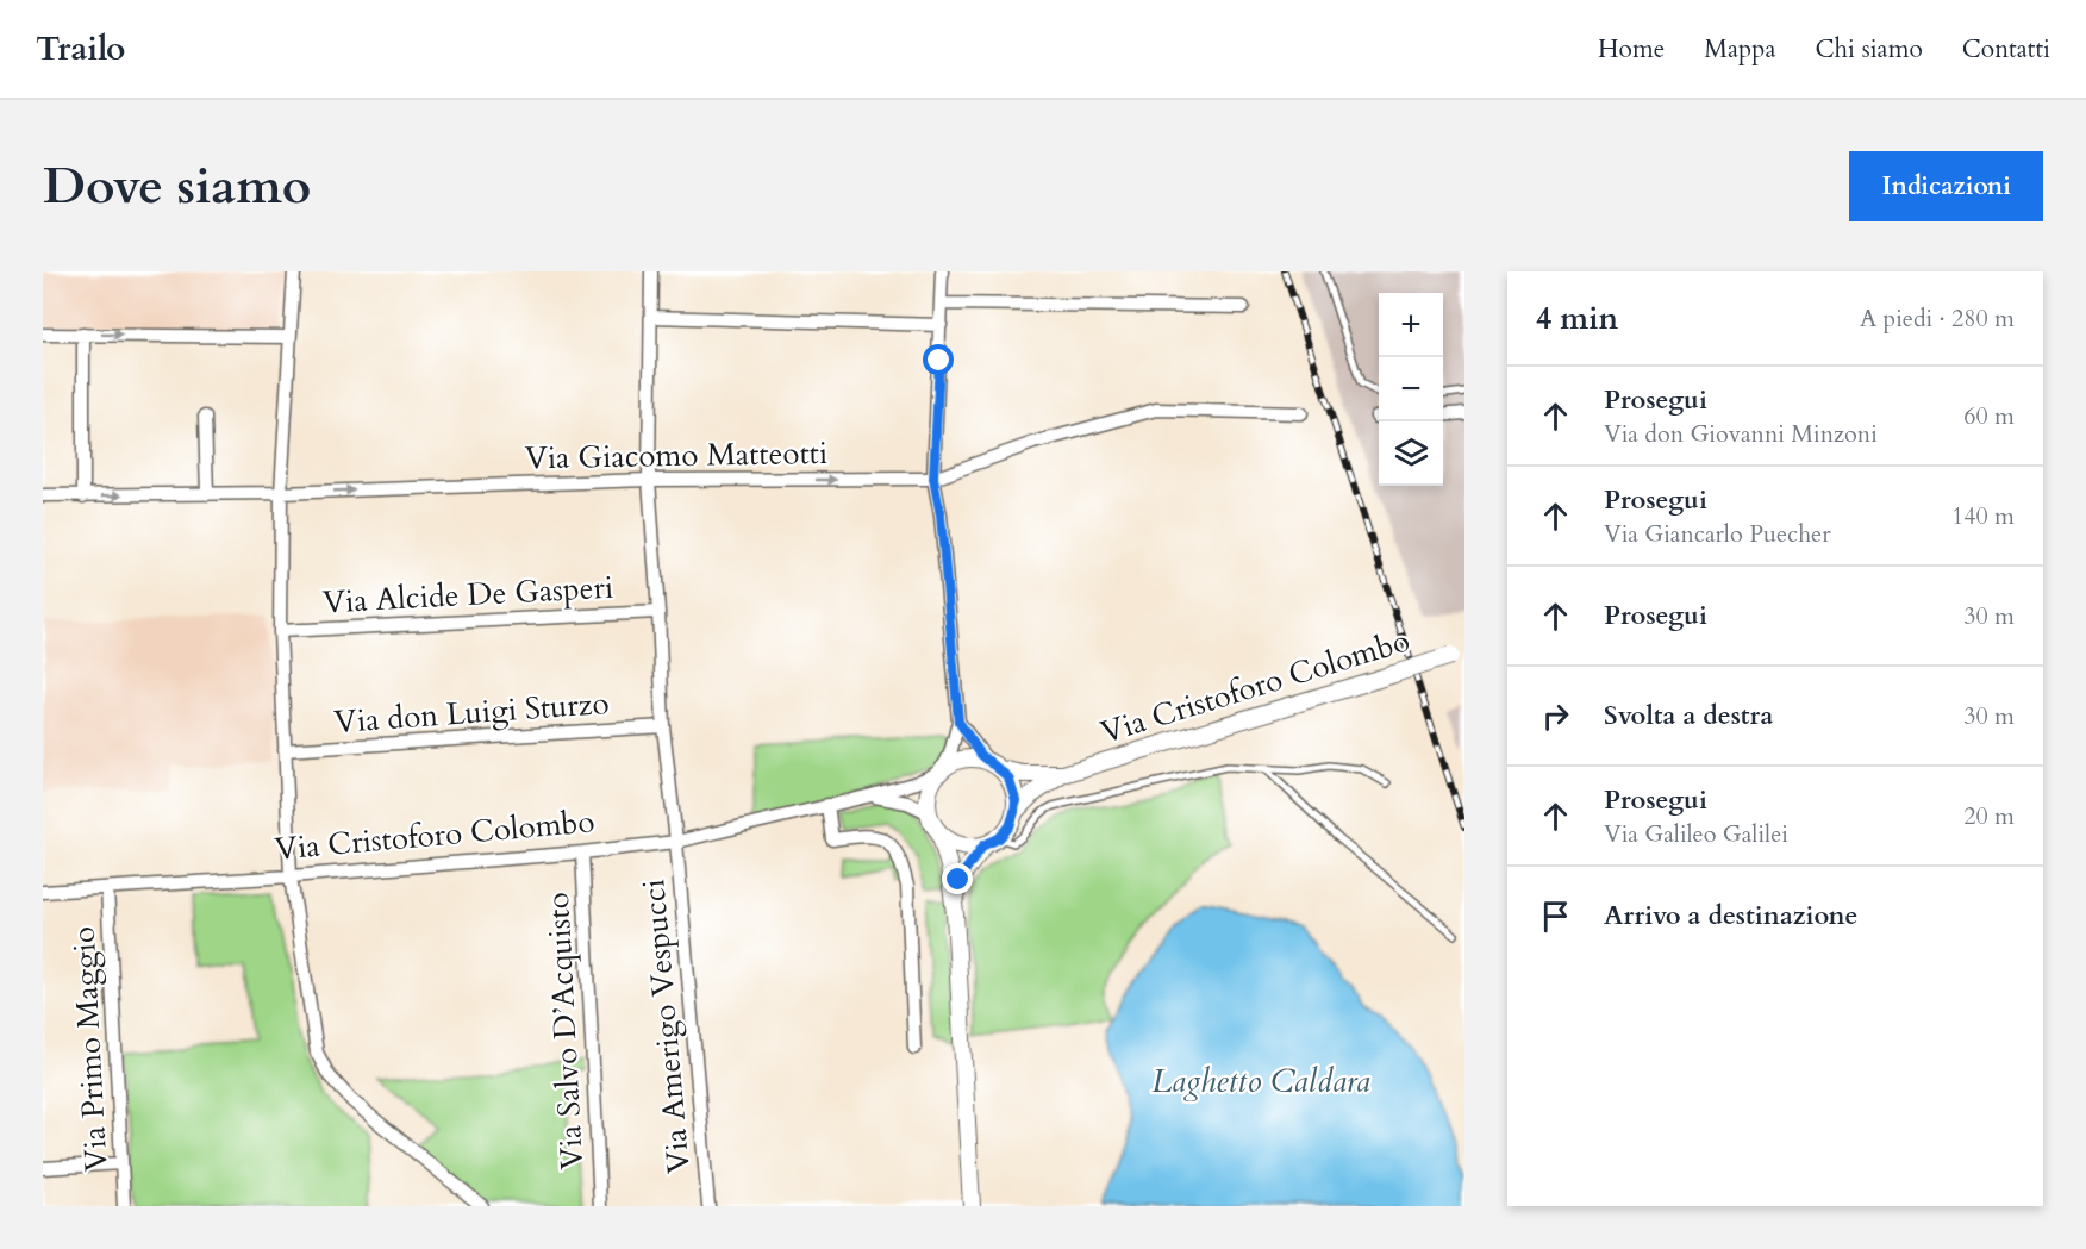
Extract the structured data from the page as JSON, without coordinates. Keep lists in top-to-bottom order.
{
  "streets": {
    "street": [
      "Via Giacomo Matteotti",
      "Via Alcide De Gasperi",
      "Via Cristoforo Colombo",
      "Via don Luigi Sturzo",
      "Via Amerigo Vespucci",
      "Via Salvo D’Acquisto",
      "Via Primo Maggio"
    ]
  },
  "crossings": [
    ["Via Giacomo Matteotti", "Via Amerigo Vespucci"],
    ["Via Alcide De Gasperi", "Via Amerigo Vespucci"],
    ["Via Cristoforo Colombo", "Via Amerigo Vespucci"],
    ["Via Cristoforo Colombo", "Via Salvo D’Acquisto"],
    ["Via Cristoforo Colombo", "Via Primo Maggio"],
    ["Via don Luigi Sturzo", "Via Amerigo Vespucci"]
  ],
  "one_way": ["Via Giacomo Matteotti"],
  "water": ["Laghetto Caldara"],
  "page": {
    "header": "Trailo",
    "nav": [
      "Home",
      "Mappa",
      "Chi siamo",
      "Contatti"
    ],
    "buttons": "Indicazioni",
    "title": "Dove siamo",
    "heading": ["4 min", "A piedi · 280 m"],
    "map_buttons": ["+", "−"],
    "list": [
      ["Prosegui", "Via don Giovanni Minzoni", "60 m"],
      ["Prosegui", "Via Giancarlo Puecher", "140 m"],
      ["Prosegui", "30 m"],
      ["Svolta a destra", "30 m"],
      ["Prosegui", "Via Galileo Galilei", "20 m"],
      "Arrivo a destinazione"
    ]
  }
}
